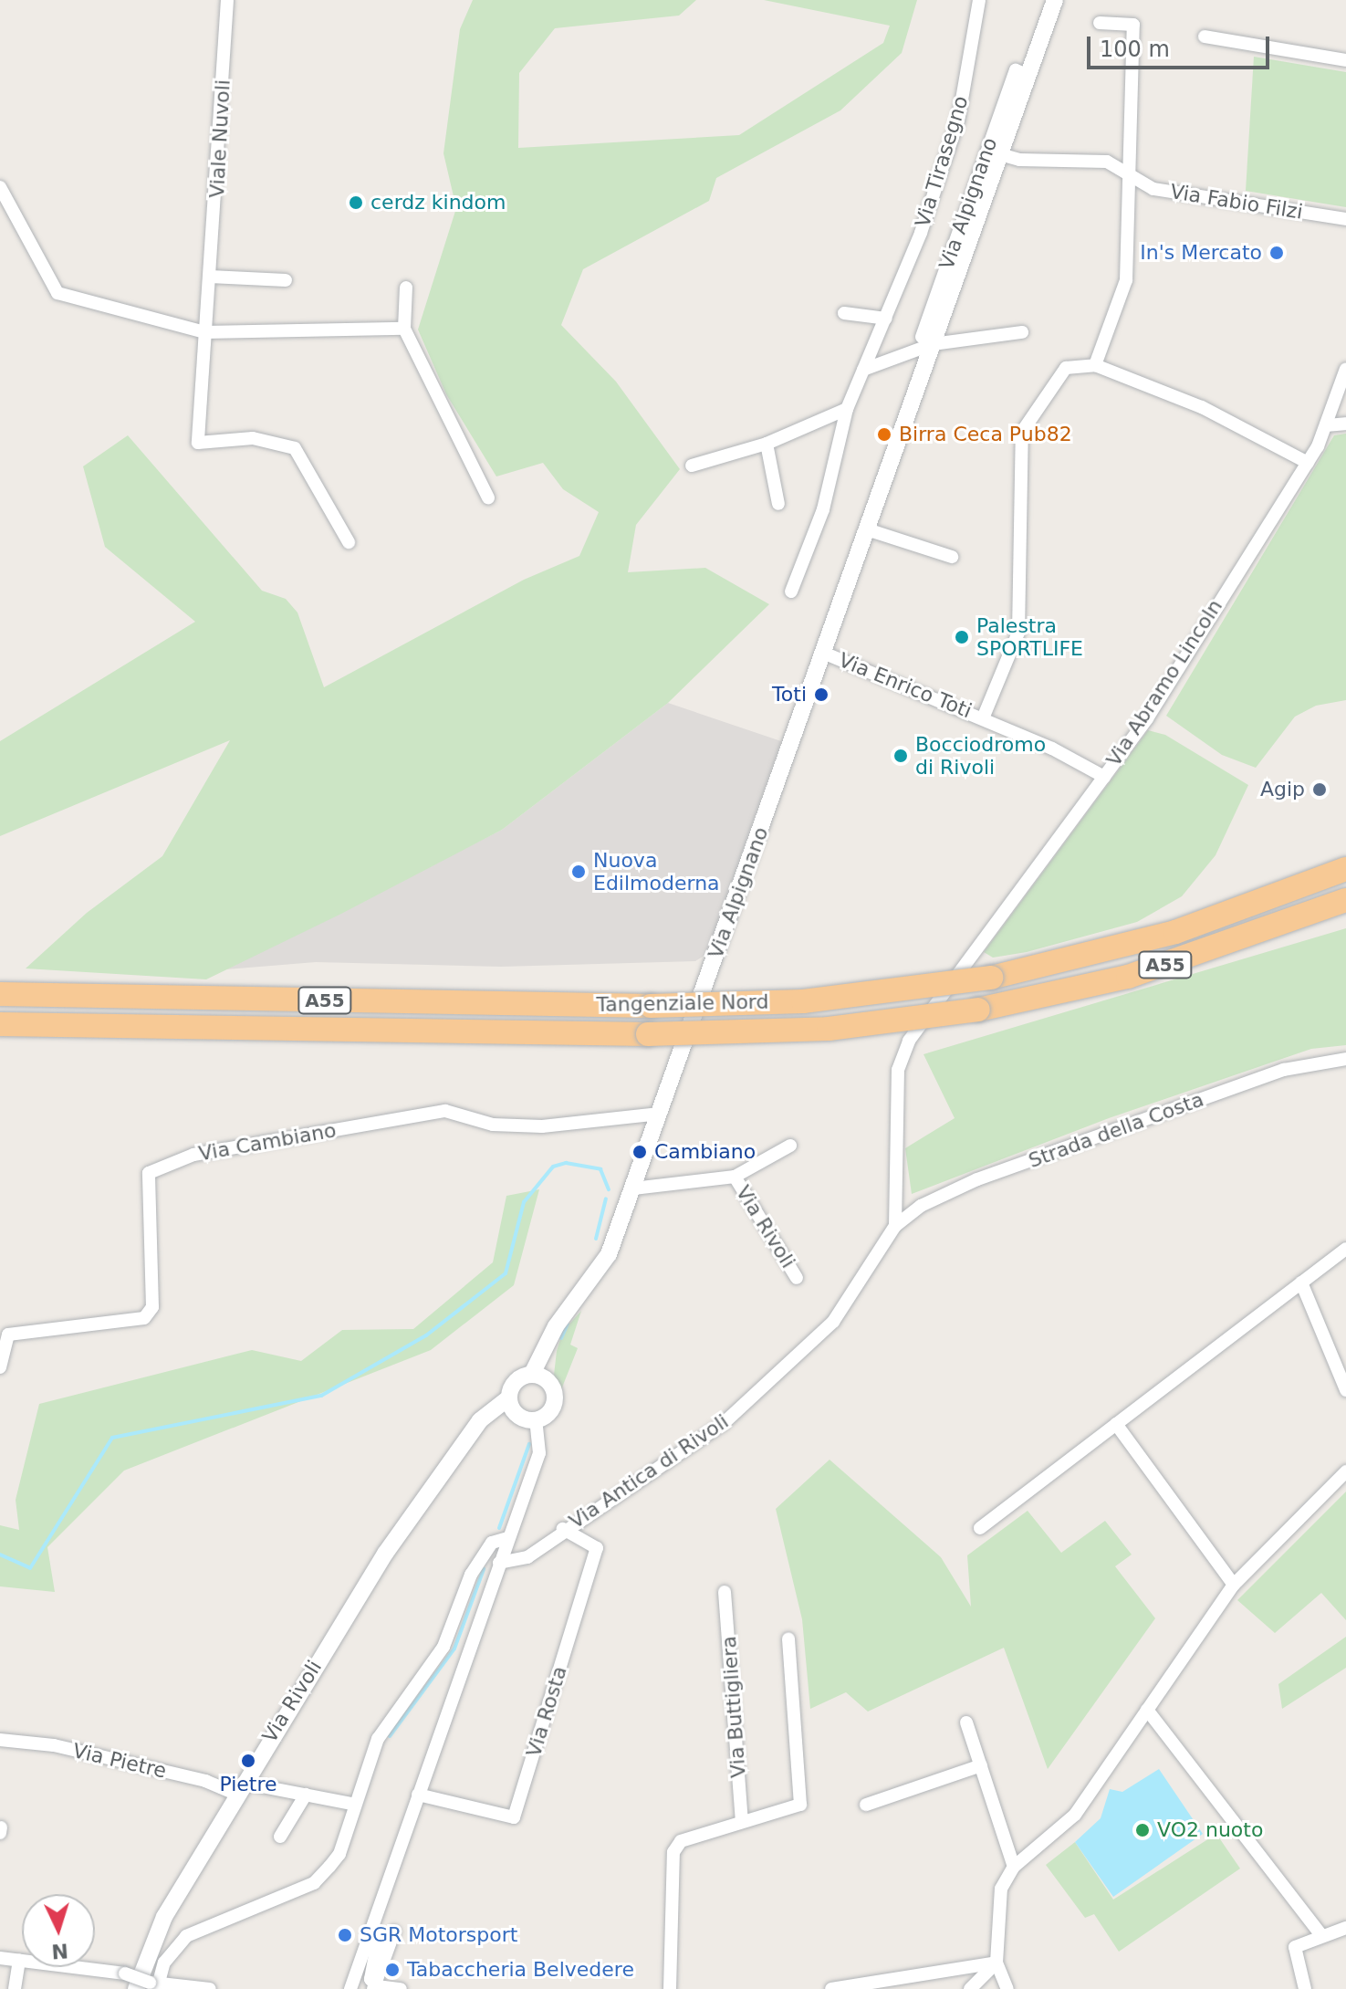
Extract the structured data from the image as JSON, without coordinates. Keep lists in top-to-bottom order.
{
  "streets": {
    "highway": ["A55", "Tangenziale Nord"],
    "street": [
      "Viale Nuvoli",
      "Via Tirasegno",
      "Via Fabio Filzi",
      "Via Alpignano",
      "Via Abramo Lincoln",
      "Via Enrico Toti",
      "Strada della Costa",
      "Via Cambiano",
      "Via Rivoli",
      "Via Antica di Rivoli",
      "Via Buttigliera",
      "Via Rosta",
      "Via Pietre"
    ]
  },
  "crossings": [
    ["Via Fabio Filzi", "Via Alpignano"],
    ["Via Alpignano", "Via Enrico Toti"],
    ["Via Alpignano", "Via Cambiano"],
    ["Via Alpignano", "Via Rivoli"],
    ["Via Abramo Lincoln", "Via Enrico Toti"],
    ["Via Abramo Lincoln", "Strada della Costa"],
    ["Via Abramo Lincoln", "Via Antica di Rivoli"],
    ["Strada della Costa", "Via Antica di Rivoli"],
    ["Via Rivoli", "Via Pietre"],
    ["Via Antica di Rivoli", "Via Rosta"]
  ],
  "places": [
    "cerdz kindom",
    "In's Mercato",
    "Birra Ceca Pub82",
    "Palestra SPORTLIFE",
    "Toti",
    "Bocciodromo di Rivoli",
    "Agip",
    "Nuova Edilmoderna",
    "Cambiano",
    "Pietre",
    "VO2 nuoto",
    "SGR Motorsport",
    "Tabaccheria Belvedere"
  ],
  "scale_bar": "100 m",
  "north": "bottom"
}
